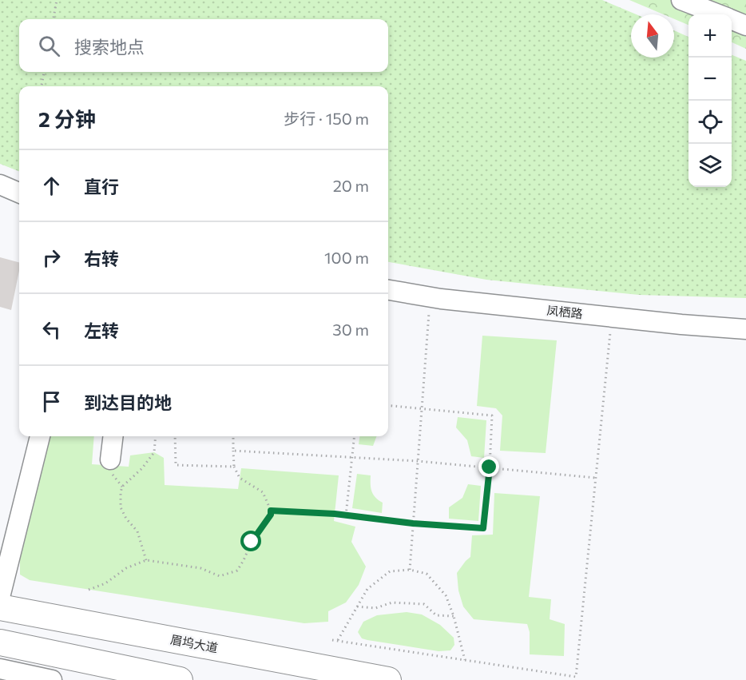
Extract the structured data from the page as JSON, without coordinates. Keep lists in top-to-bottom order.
{
  "streets": {
    "main road": ["眉坞大道"],
    "street": ["凤栖路"]
  },
  "north": "top",
  "page": {
    "map_buttons": ["+", "−"],
    "search": "搜索地点",
    "heading": ["2 分钟", "步行 · 150 m"],
    "list": [
      ["直行", "20 m"],
      ["右转", "100 m"],
      ["左转", "30 m"],
      "到达目的地"
    ]
  }
}
